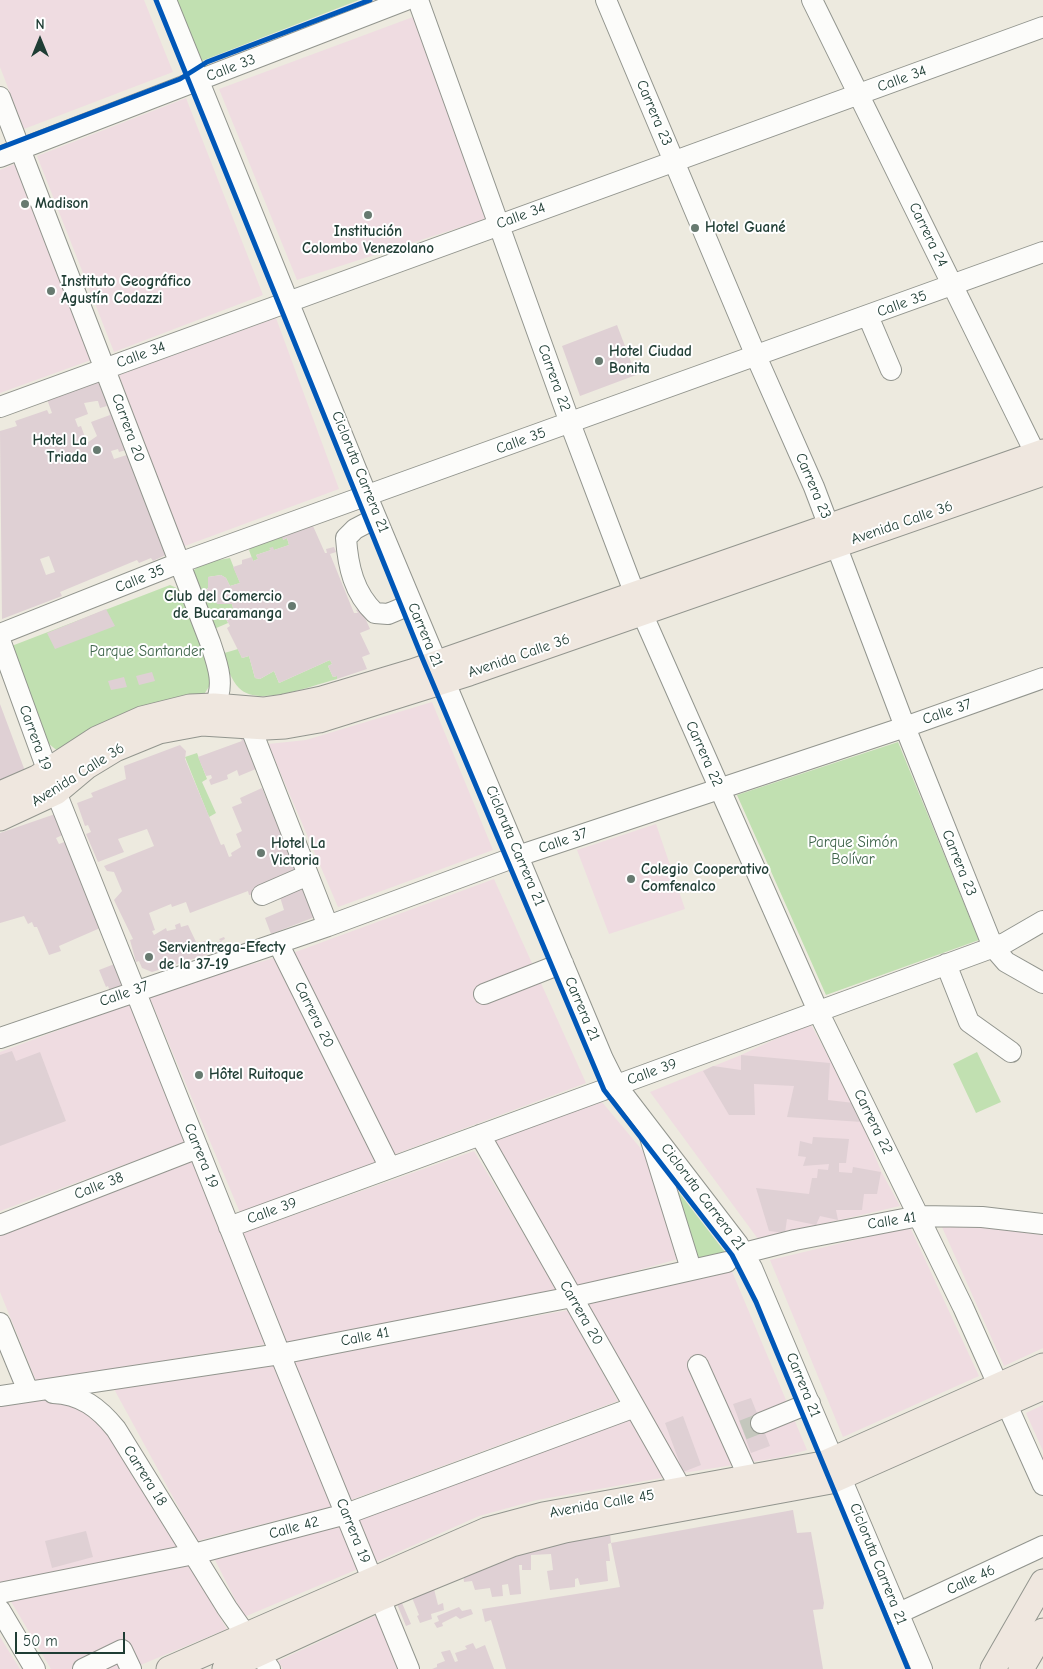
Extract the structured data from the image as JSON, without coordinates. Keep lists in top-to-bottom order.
{
  "streets": {
    "main road": ["Avenida Calle 36", "Avenida Calle 45"],
    "street": [
      "Calle 33",
      "Calle 34",
      "Carrera 23",
      "Carrera 24",
      "Calle 35",
      "Carrera 22",
      "Carrera 20",
      "Carrera 21",
      "Calle 37",
      "Carrera 19",
      "Calle 39",
      "Calle 38",
      "Calle 41",
      "Carrera 18",
      "Calle 42",
      "Calle 46"
    ],
    "cycle path": ["Cicloruta Carrera 21"]
  },
  "crossings": [
    ["Calle 33", "Carrera 20"],
    ["Calle 33", "Carrera 21"],
    ["Calle 34", "Carrera 23"],
    ["Calle 34", "Carrera 24"],
    ["Calle 34", "Carrera 22"],
    ["Calle 34", "Carrera 20"],
    ["Calle 34", "Carrera 21"],
    ["Carrera 23", "Calle 35"],
    ["Carrera 23", "Avenida Calle 36"],
    ["Carrera 23", "Calle 37"],
    ["Carrera 23", "Calle 39"],
    ["Carrera 24", "Calle 35"],
    ["Carrera 24", "Avenida Calle 36"],
    ["Calle 35", "Carrera 22"],
    ["Calle 35", "Carrera 20"],
    ["Calle 35", "Carrera 21"],
    ["Carrera 22", "Avenida Calle 36"],
    ["Carrera 22", "Calle 37"],
    ["Carrera 22", "Calle 39"],
    ["Carrera 22", "Calle 41"],
    ["Carrera 22", "Avenida Calle 45"],
    ["Carrera 20", "Avenida Calle 36"],
    ["Carrera 20", "Calle 37"],
    ["Carrera 20", "Calle 39"],
    ["Carrera 20", "Calle 41"],
    ["Carrera 20", "Avenida Calle 45"],
    ["Carrera 20", "Calle 42"],
    ["Avenida Calle 36", "Carrera 21"],
    ["Avenida Calle 36", "Carrera 19"],
    ["Carrera 21", "Calle 37"],
    ["Carrera 21", "Calle 39"],
    ["Carrera 21", "Calle 41"],
    ["Carrera 21", "Avenida Calle 45"],
    ["Carrera 21", "Calle 46"],
    ["Calle 37", "Carrera 19"],
    ["Carrera 19", "Calle 39"],
    ["Carrera 19", "Calle 38"],
    ["Carrera 19", "Calle 41"],
    ["Carrera 19", "Avenida Calle 45"],
    ["Carrera 19", "Calle 42"],
    ["Calle 41", "Carrera 18"],
    ["Carrera 18", "Avenida Calle 45"],
    ["Carrera 18", "Calle 42"]
  ],
  "parks": ["Parque Santander", "Parque Simón Bolívar"],
  "places": [
    "Madison",
    "Institución Colombo Venezolano",
    "Hotel Guané",
    "Instituto Geográfico Agustín Codazzi",
    "Hotel Ciudad Bonita",
    "Hotel La Triada",
    "Club del Comercio de Bucaramanga",
    "Hotel La Victoria",
    "Colegio Cooperativo Comfenalco",
    "Servientrega-Efecty de la 37-19",
    "Hôtel Ruitoque"
  ],
  "scale_bar": "50 m",
  "north": "top"
}
